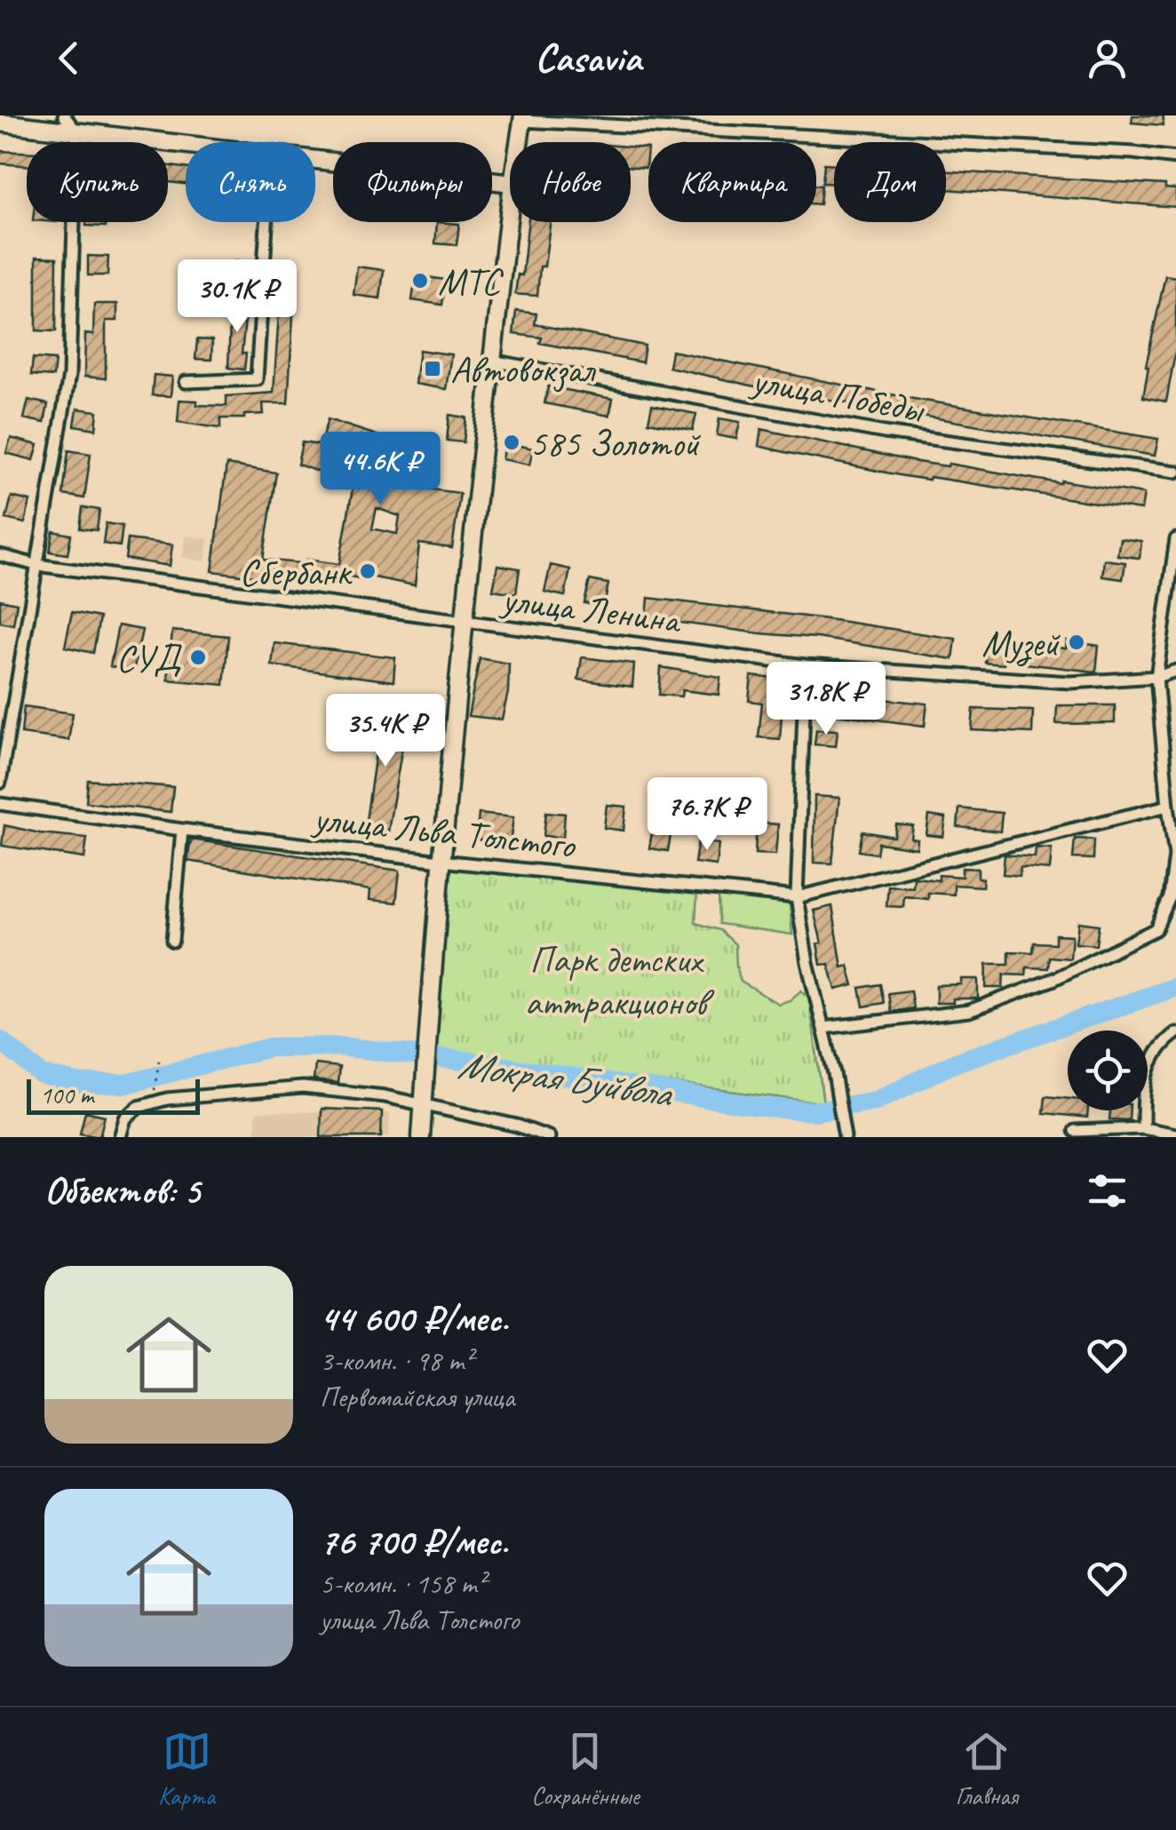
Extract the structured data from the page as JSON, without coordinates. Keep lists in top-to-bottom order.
{
  "streets": {
    "street": ["улица Победы", "улица Ленина", "улица Льва Толстого"]
  },
  "water": ["Мокрая Буйвола"],
  "parks": ["Парк детских аттракционов"],
  "places": {
    "other": [
      "МТС",
      "585 Золотой",
      "Сбербанк",
      "Музей",
      "СУД"
    ],
    "transit": ["Автовокзал"]
  },
  "scale_bar": "100 m",
  "page": {
    "header": "Casavia",
    "chip": [
      "Купить",
      "Снять",
      "Фильтры",
      "Новое",
      "Квартира",
      "Дом"
    ],
    "price": [
      "30.1K ₽",
      "44.6K ₽",
      "31.8K ₽",
      "35.4K ₽",
      "76.7K ₽"
    ],
    "scale": "100 m",
    "heading": "Объектов: 5",
    "list": [
      {
        "name": "44 600 ₽/мес.",
        "note": "3-комн. · 98 m² · Первомайская улица"
      },
      {
        "name": "76 700 ₽/мес.",
        "note": "5-комн. · 158 m² · улица Льва Толстого"
      }
    ],
    "tabs": ["Карта", "Сохранённые", "Главная"]
  }
}
